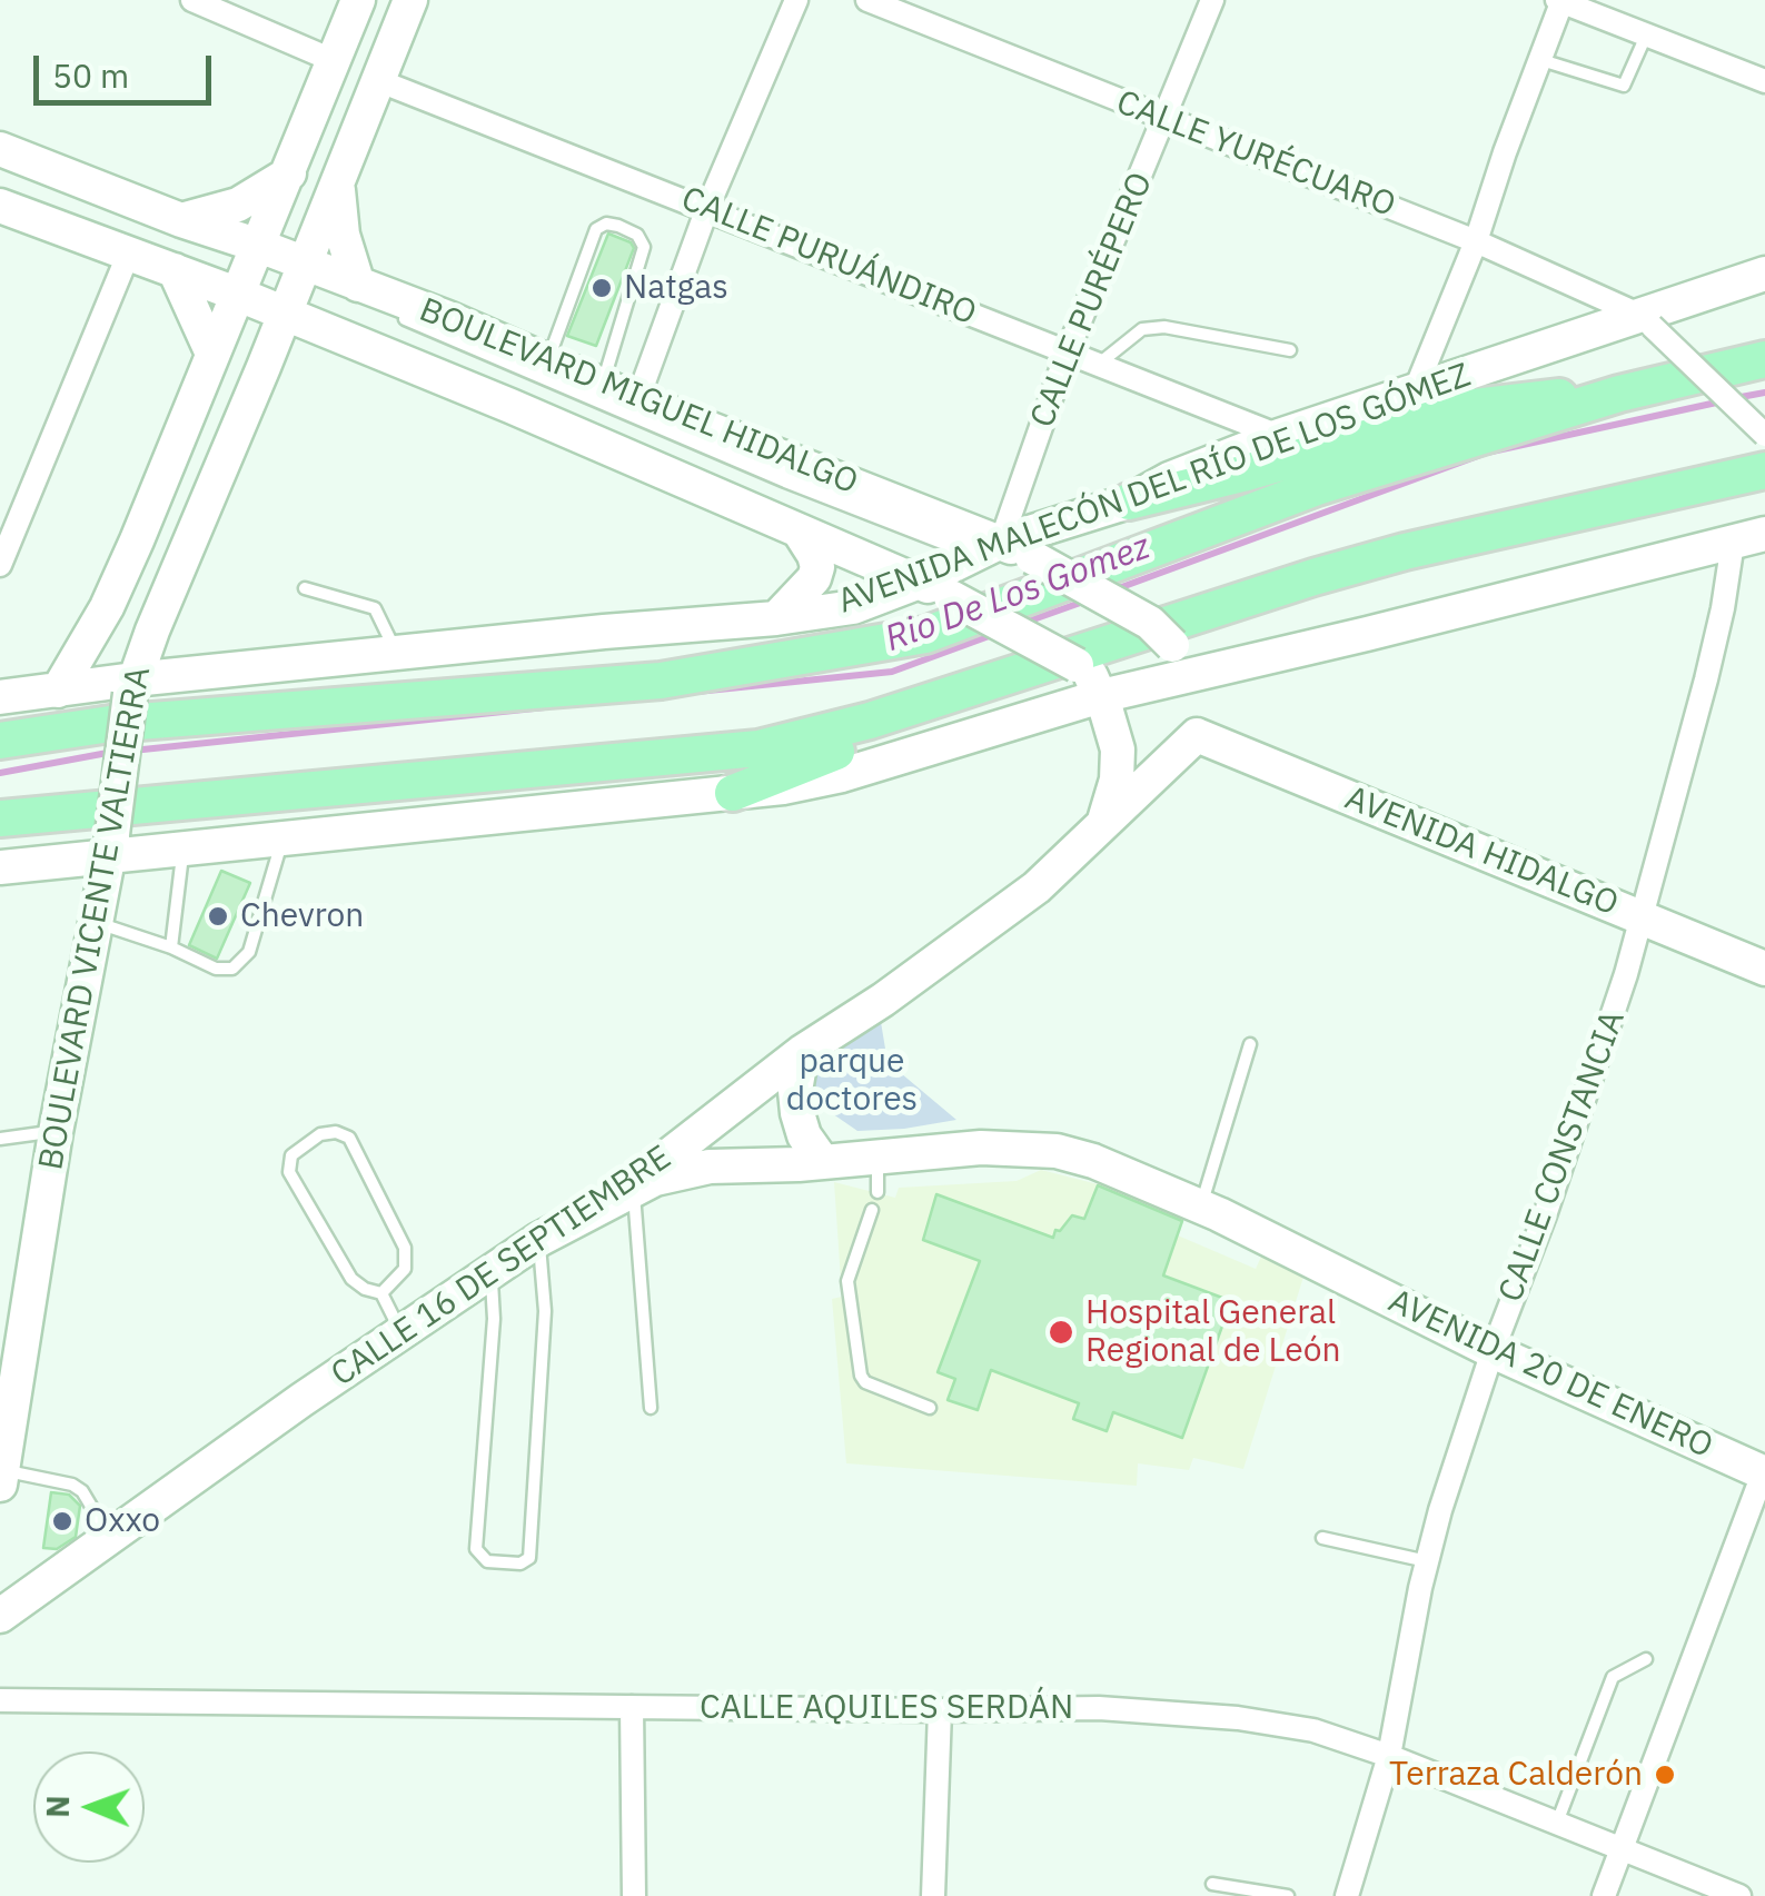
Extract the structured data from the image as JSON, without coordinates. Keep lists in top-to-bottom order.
{
  "streets": {
    "main road": ["AVENIDA MALECÓN DEL RÍO DE LOS GÓMEZ"],
    "street": [
      "CALLE YURÉCUARO",
      "CALLE PURUÁNDIRO",
      "CALLE PURÉPERO",
      "BOULEVARD MIGUEL HIDALGO",
      "AVENIDA HIDALGO",
      "BOULEVARD VICENTE VALTIERRA",
      "CALLE CONSTANCIA",
      "CALLE 16 DE SEPTIEMBRE",
      "AVENIDA 20 DE ENERO",
      "CALLE AQUILES SERDÁN"
    ]
  },
  "crossings": [
    ["CALLE YURÉCUARO", "CALLE PURÉPERO"],
    ["CALLE YURÉCUARO", "AVENIDA MALECÓN DEL RÍO DE LOS GÓMEZ"],
    ["CALLE PURUÁNDIRO", "CALLE PURÉPERO"],
    ["CALLE PURUÁNDIRO", "AVENIDA MALECÓN DEL RÍO DE LOS GÓMEZ"],
    ["CALLE PURUÁNDIRO", "BOULEVARD VICENTE VALTIERRA"],
    ["CALLE PURÉPERO", "BOULEVARD MIGUEL HIDALGO"],
    ["CALLE PURÉPERO", "AVENIDA MALECÓN DEL RÍO DE LOS GÓMEZ"],
    ["BOULEVARD MIGUEL HIDALGO", "AVENIDA MALECÓN DEL RÍO DE LOS GÓMEZ"],
    ["BOULEVARD MIGUEL HIDALGO", "BOULEVARD VICENTE VALTIERRA"],
    ["BOULEVARD MIGUEL HIDALGO", "CALLE 16 DE SEPTIEMBRE"],
    ["AVENIDA MALECÓN DEL RÍO DE LOS GÓMEZ", "BOULEVARD VICENTE VALTIERRA"],
    ["AVENIDA HIDALGO", "CALLE CONSTANCIA"],
    ["AVENIDA HIDALGO", "CALLE 16 DE SEPTIEMBRE"],
    ["CALLE CONSTANCIA", "AVENIDA 20 DE ENERO"],
    ["CALLE CONSTANCIA", "CALLE AQUILES SERDÁN"],
    ["CALLE 16 DE SEPTIEMBRE", "AVENIDA 20 DE ENERO"]
  ],
  "water": ["Rio De Los Gomez"],
  "parks": ["parque doctores"],
  "places": [
    "Natgas",
    "Chevron",
    "Hospital General Regional de León",
    "Oxxo",
    "Terraza Calderón"
  ],
  "scale_bar": "50 m",
  "north": "left"
}
